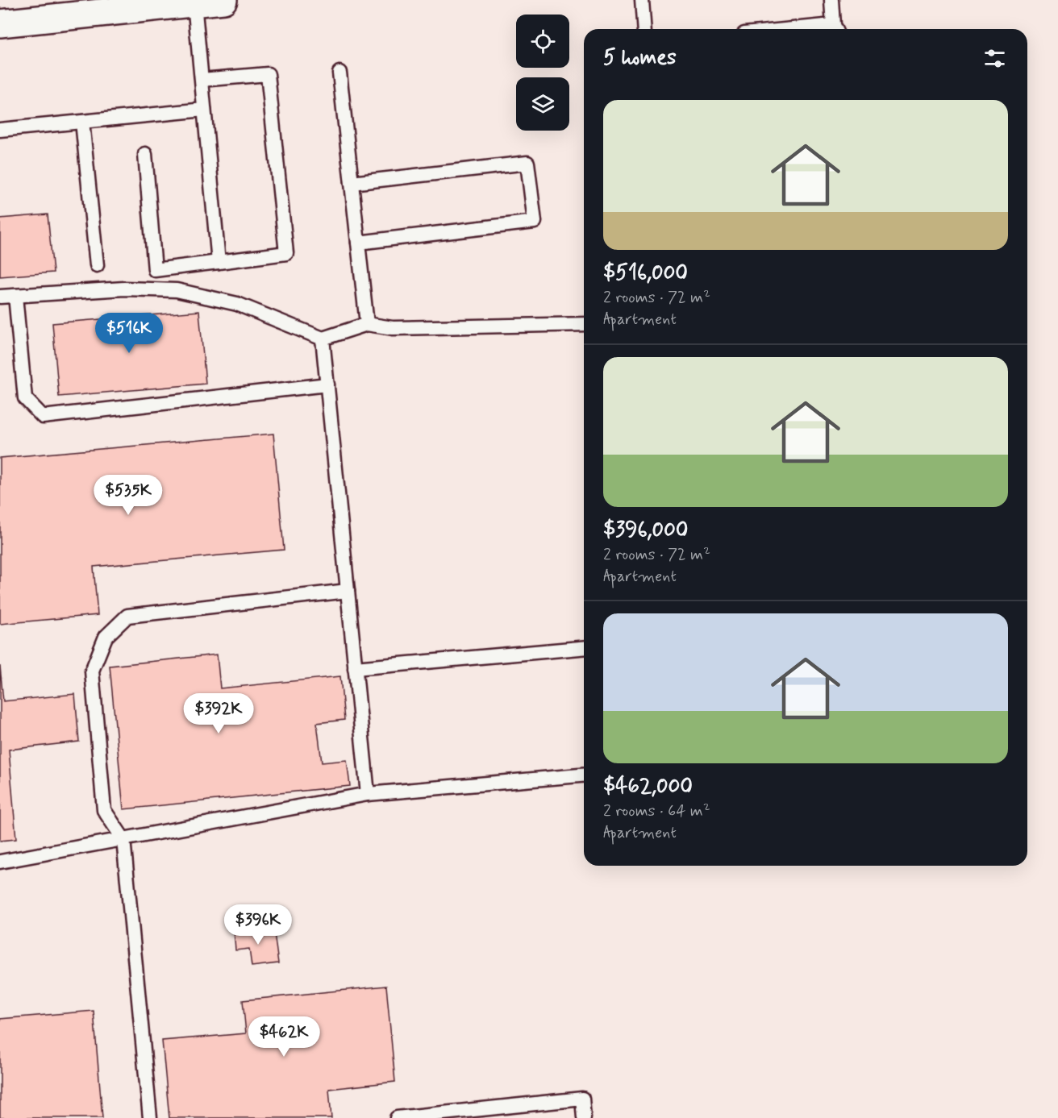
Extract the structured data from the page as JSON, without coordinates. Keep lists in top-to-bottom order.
{
  "page": {
    "heading": "5 homes",
    "list": [
      {
        "name": "$516,000",
        "note": "2 rooms · 72 m² · Apartment"
      },
      {
        "name": "$396,000",
        "note": "2 rooms · 72 m² · Apartment"
      },
      {
        "name": "$462,000",
        "note": "2 rooms · 64 m² · Apartment"
      }
    ],
    "price": [
      "$516K",
      "$535K",
      "$392K",
      "$396K",
      "$462K"
    ]
  }
}
